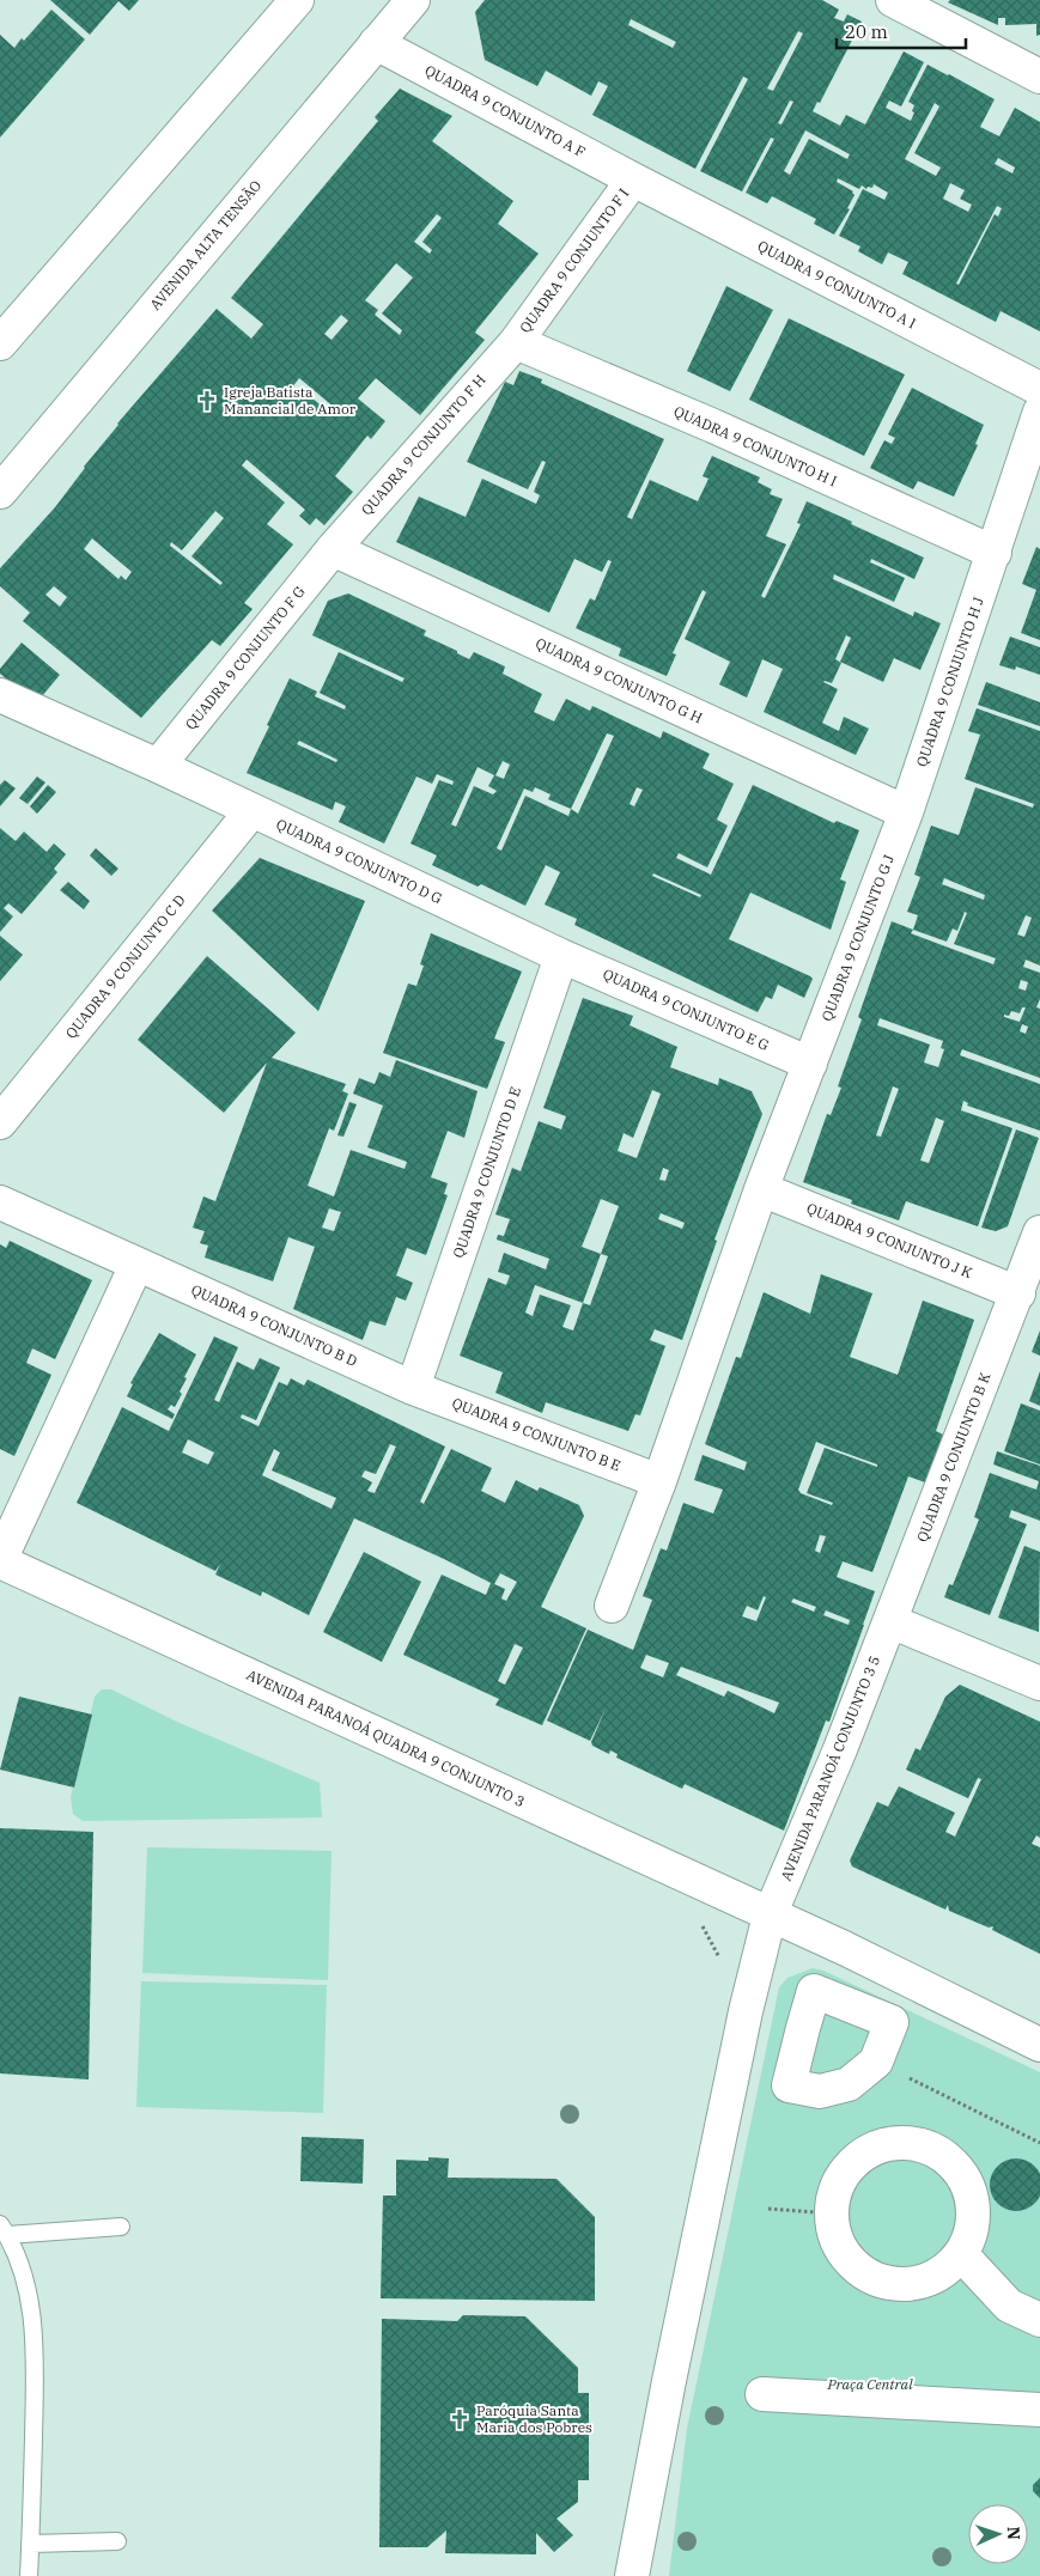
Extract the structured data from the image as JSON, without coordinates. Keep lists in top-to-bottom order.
{
  "streets": {
    "street": [
      "QUADRA 9 CONJUNTO A F",
      "AVENIDA ALTA TENSÃO",
      "QUADRA 9 CONJUNTO F I",
      "QUADRA 9 CONJUNTO A I",
      "QUADRA 9 CONJUNTO F H",
      "QUADRA 9 CONJUNTO H I",
      "QUADRA 9 CONJUNTO F G",
      "QUADRA 9 CONJUNTO G H",
      "QUADRA 9 CONJUNTO H J",
      "QUADRA 9 CONJUNTO D G",
      "QUADRA 9 CONJUNTO G J",
      "QUADRA 9 CONJUNTO C D",
      "QUADRA 9 CONJUNTO E G",
      "QUADRA 9 CONJUNTO D E",
      "QUADRA 9 CONJUNTO J K",
      "QUADRA 9 CONJUNTO B D",
      "QUADRA 9 CONJUNTO B E",
      "QUADRA 9 CONJUNTO B K",
      "AVENIDA PARANOÁ QUADRA 9 CONJUNTO 3",
      "AVENIDA PARANOÁ CONJUNTO 3 5"
    ]
  },
  "crossings": [
    ["QUADRA 9 CONJUNTO A F", "AVENIDA ALTA TENSÃO"],
    ["QUADRA 9 CONJUNTO A F", "QUADRA 9 CONJUNTO F I"],
    ["QUADRA 9 CONJUNTO A F", "QUADRA 9 CONJUNTO A I"],
    ["QUADRA 9 CONJUNTO F I", "QUADRA 9 CONJUNTO A I"],
    ["QUADRA 9 CONJUNTO F I", "QUADRA 9 CONJUNTO F H"],
    ["QUADRA 9 CONJUNTO F I", "QUADRA 9 CONJUNTO H I"],
    ["QUADRA 9 CONJUNTO F H", "QUADRA 9 CONJUNTO H I"],
    ["QUADRA 9 CONJUNTO F H", "QUADRA 9 CONJUNTO F G"],
    ["QUADRA 9 CONJUNTO F H", "QUADRA 9 CONJUNTO G H"],
    ["QUADRA 9 CONJUNTO H I", "QUADRA 9 CONJUNTO H J"],
    ["QUADRA 9 CONJUNTO F G", "QUADRA 9 CONJUNTO G H"],
    ["QUADRA 9 CONJUNTO F G", "QUADRA 9 CONJUNTO D G"],
    ["QUADRA 9 CONJUNTO G H", "QUADRA 9 CONJUNTO H J"],
    ["QUADRA 9 CONJUNTO G H", "QUADRA 9 CONJUNTO G J"],
    ["QUADRA 9 CONJUNTO H J", "QUADRA 9 CONJUNTO G J"],
    ["QUADRA 9 CONJUNTO D G", "QUADRA 9 CONJUNTO C D"],
    ["QUADRA 9 CONJUNTO D G", "QUADRA 9 CONJUNTO E G"],
    ["QUADRA 9 CONJUNTO D G", "QUADRA 9 CONJUNTO D E"],
    ["QUADRA 9 CONJUNTO G J", "QUADRA 9 CONJUNTO E G"],
    ["QUADRA 9 CONJUNTO G J", "QUADRA 9 CONJUNTO J K"],
    ["QUADRA 9 CONJUNTO G J", "QUADRA 9 CONJUNTO B E"],
    ["QUADRA 9 CONJUNTO E G", "QUADRA 9 CONJUNTO D E"],
    ["QUADRA 9 CONJUNTO D E", "QUADRA 9 CONJUNTO B D"],
    ["QUADRA 9 CONJUNTO D E", "QUADRA 9 CONJUNTO B E"],
    ["QUADRA 9 CONJUNTO J K", "QUADRA 9 CONJUNTO B K"],
    ["QUADRA 9 CONJUNTO B D", "QUADRA 9 CONJUNTO B E"],
    ["QUADRA 9 CONJUNTO B K", "AVENIDA PARANOÁ CONJUNTO 3 5"],
    ["AVENIDA PARANOÁ QUADRA 9 CONJUNTO 3", "AVENIDA PARANOÁ CONJUNTO 3 5"]
  ],
  "parks": ["Praça Central"],
  "places": {
    "church": ["Igreja Batista Manancial de Amor", "Paróquia Santa Maria dos Pobres"]
  },
  "scale_bar": "20 m",
  "north": "right"
}
